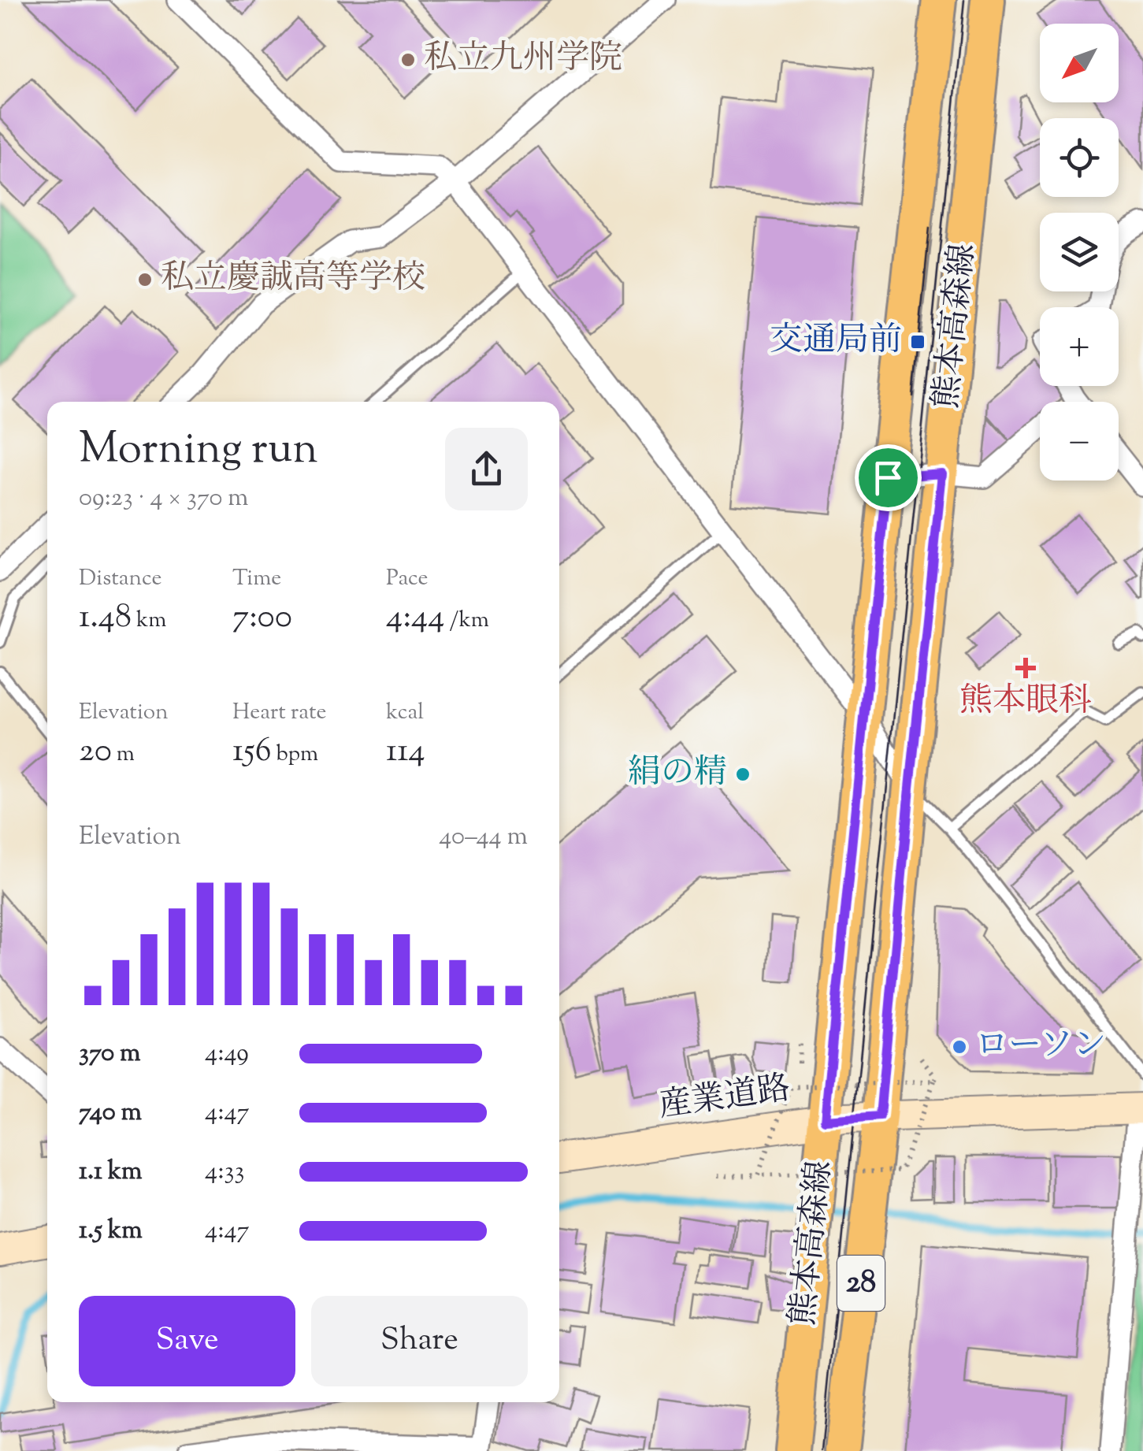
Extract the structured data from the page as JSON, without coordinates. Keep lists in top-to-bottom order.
{
  "streets": {
    "main road": ["熊本高森線", "28"],
    "street": ["産業道路"]
  },
  "crossings": [
    ["熊本高森線", "産業道路"]
  ],
  "places": {
    "other": [
      "私立九州学院",
      "私立慶誠高等学校",
      "絹の精",
      "ローソン"
    ],
    "transit": ["交通局前"],
    "health": ["熊本眼科"]
  },
  "north": "bottom left",
  "page": {
    "map_buttons": ["+", "−"],
    "heading": ["Morning run", "09:23 · 4 × 370 m"],
    "stats": [
      ["Distance", "1.48 km"],
      ["Time", "7:00"],
      ["Pace", "4:44 /km"],
      ["Elevation", "20 m"],
      ["Heart rate", "156 bpm"],
      ["kcal", "114"]
    ],
    "chart": ["Elevation", "40–44 m"],
    "list": [
      {
        "name": "370 m",
        "note": "4:49"
      },
      {
        "name": "740 m",
        "note": "4:47"
      },
      {
        "name": "1.1 km",
        "note": "4:33"
      },
      {
        "name": "1.5 km",
        "note": "4:47"
      }
    ],
    "buttons": ["Save", "Share"]
  }
}
